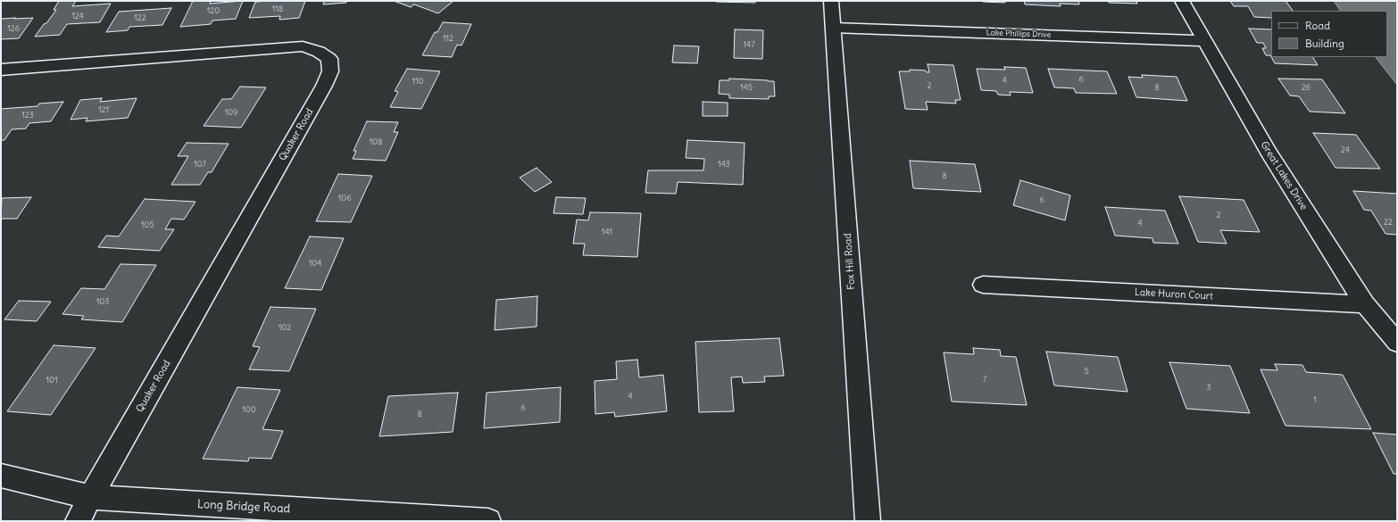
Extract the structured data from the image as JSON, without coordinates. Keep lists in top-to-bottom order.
{
  "streets": {
    "street": [
      "Lake Phillips Drive",
      "Quaker Road",
      "Great Lakes Drive",
      "Fox Hill Road",
      "Lake Huron Court",
      "Long Bridge Road"
    ]
  },
  "crossings": [
    ["Lake Phillips Drive", "Great Lakes Drive"],
    ["Lake Phillips Drive", "Fox Hill Road"],
    ["Quaker Road", "Long Bridge Road"],
    ["Great Lakes Drive", "Lake Huron Court"]
  ],
  "house_numbers": [
    "118",
    "120",
    "124",
    "122",
    "126",
    "112",
    "147",
    "6",
    "4",
    "110",
    "2",
    "145",
    "8",
    "26",
    "121",
    "109",
    "123",
    "108",
    "24",
    "107",
    "143",
    "8",
    "106",
    "6",
    "2",
    "22",
    "4",
    "105",
    "141",
    "104",
    "103",
    "102",
    "5",
    "7",
    "101",
    "3",
    "4",
    "1",
    "6",
    "100",
    "8"
  ],
  "legend": ["Road", "Building"]
}
